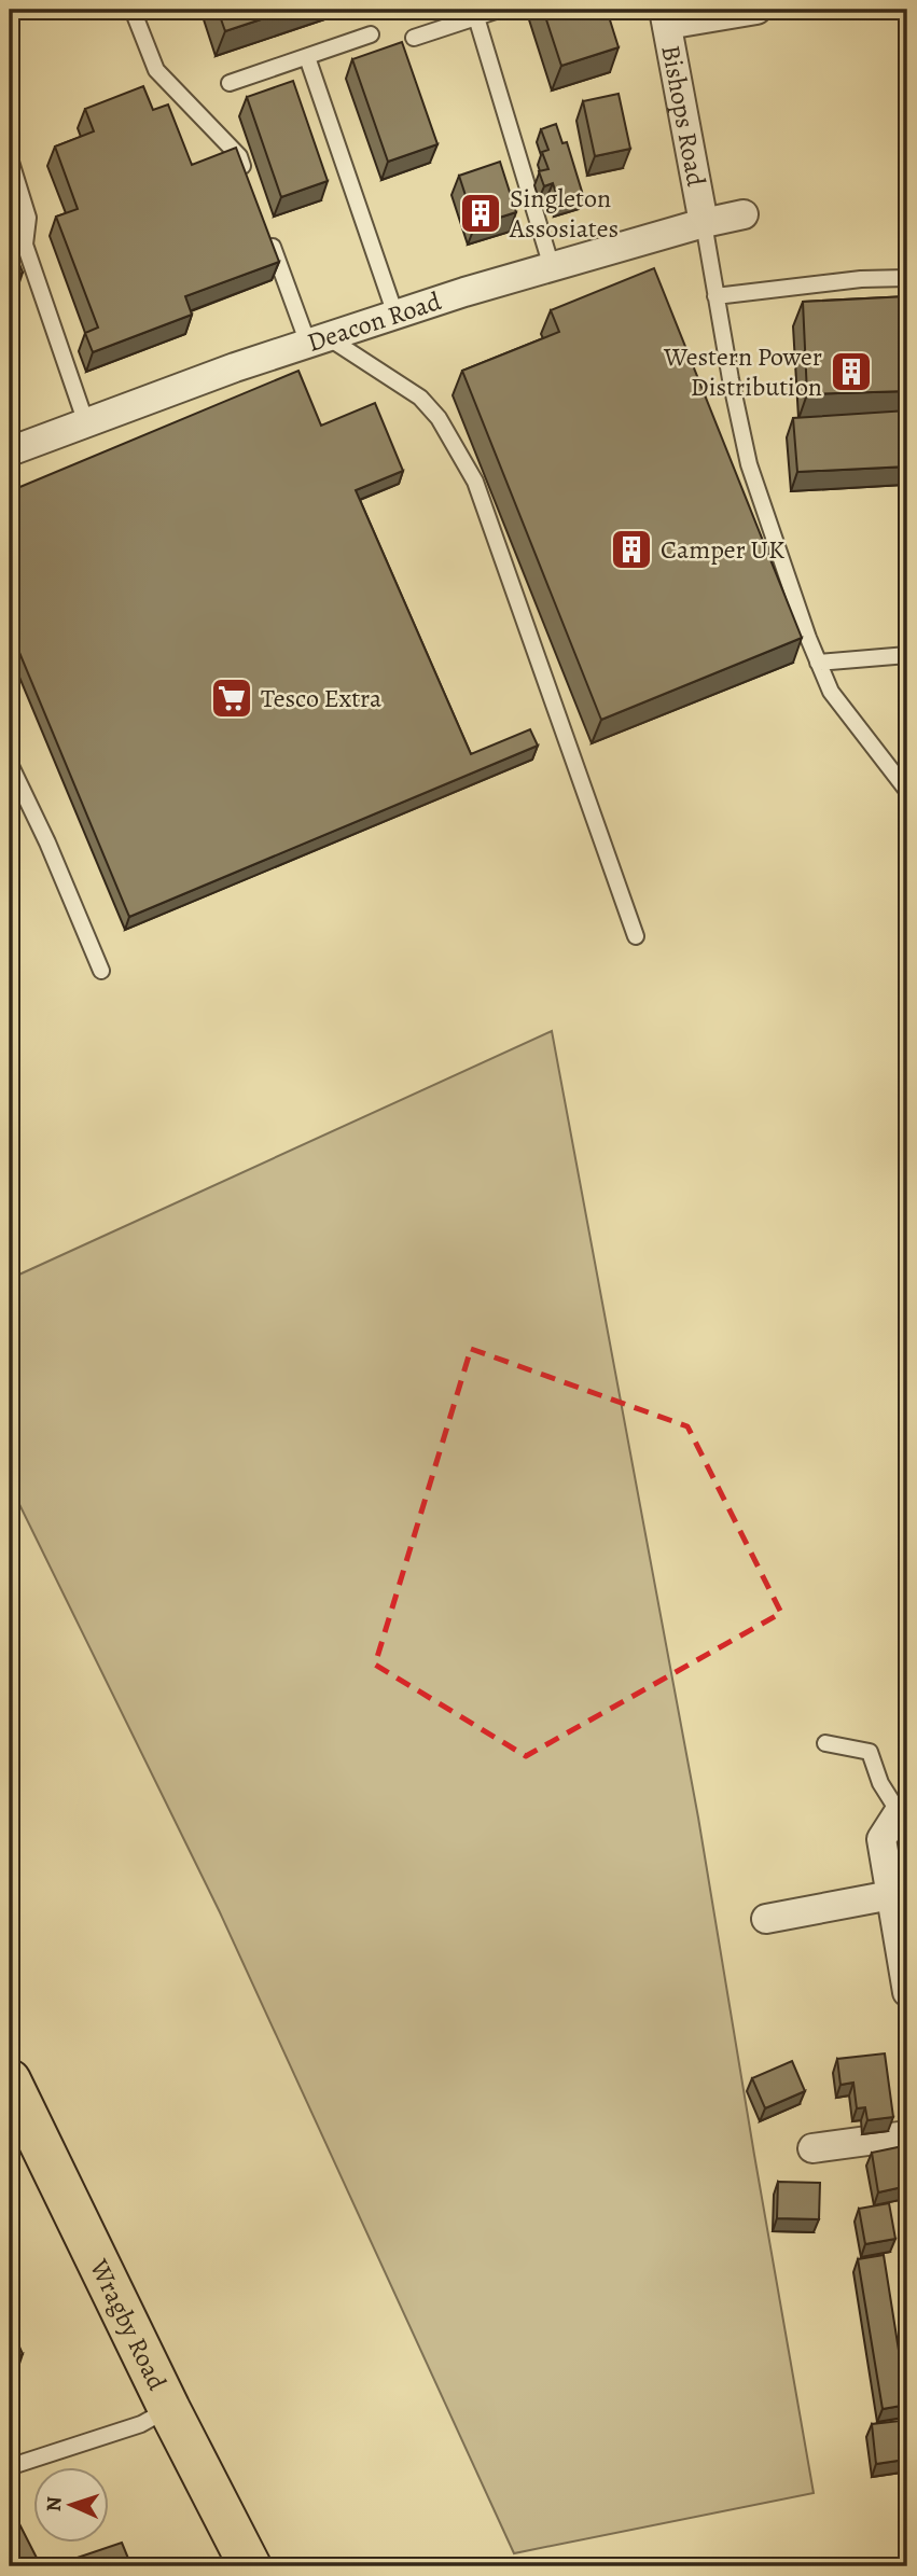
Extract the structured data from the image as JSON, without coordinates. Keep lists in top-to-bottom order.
{
  "streets": {
    "main road": ["Wragby Road"],
    "street": ["Bishops Road", "Deacon Road"]
  },
  "crossings": [
    ["Bishops Road", "Deacon Road"]
  ],
  "places": {
    "building": ["Singleton Assosiates", "Western Power Distribution", "Camper UK"],
    "supermarket": ["Tesco Extra"]
  },
  "north": "left"
}
